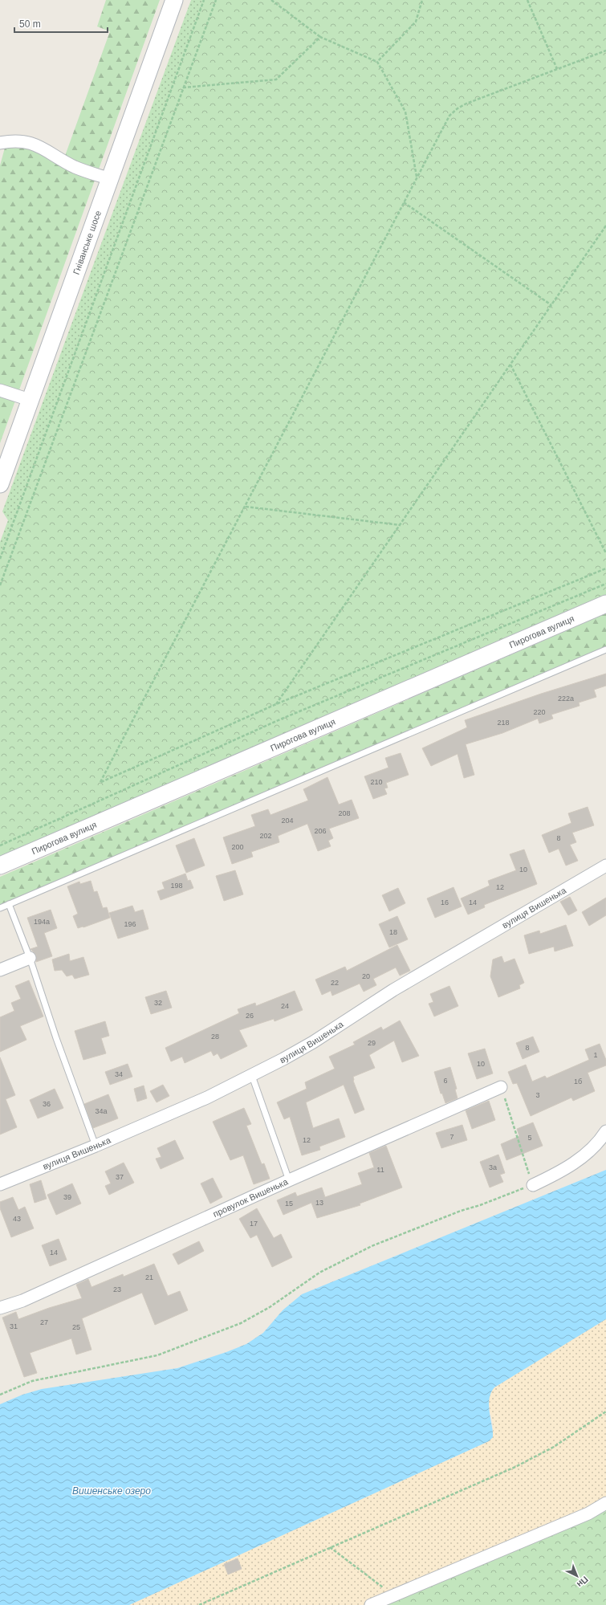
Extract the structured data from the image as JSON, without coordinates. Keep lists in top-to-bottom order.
{
  "streets": {
    "main road": ["Гніванське шосе", "Пирогова вулиця"],
    "street": ["вулиця Вишенька", "провулок Вишенька"]
  },
  "water": ["Вишенське озеро"],
  "house_numbers": [
    "222а",
    "220",
    "218",
    "210",
    "208",
    "204",
    "206",
    "202",
    "8",
    "200",
    "10",
    "198",
    "12",
    "16",
    "14",
    "194а",
    "196",
    "18",
    "20",
    "22",
    "32",
    "24",
    "26",
    "28",
    "29",
    "8",
    "1",
    "10",
    "34",
    "6",
    "1б",
    "3",
    "36",
    "34а",
    "7",
    "5",
    "12",
    "3а",
    "11",
    "37",
    "39",
    "13",
    "15",
    "43",
    "17",
    "14",
    "21",
    "23",
    "27",
    "31",
    "25"
  ],
  "scale_bar": "50 m",
  "north": "bottom right"
}
